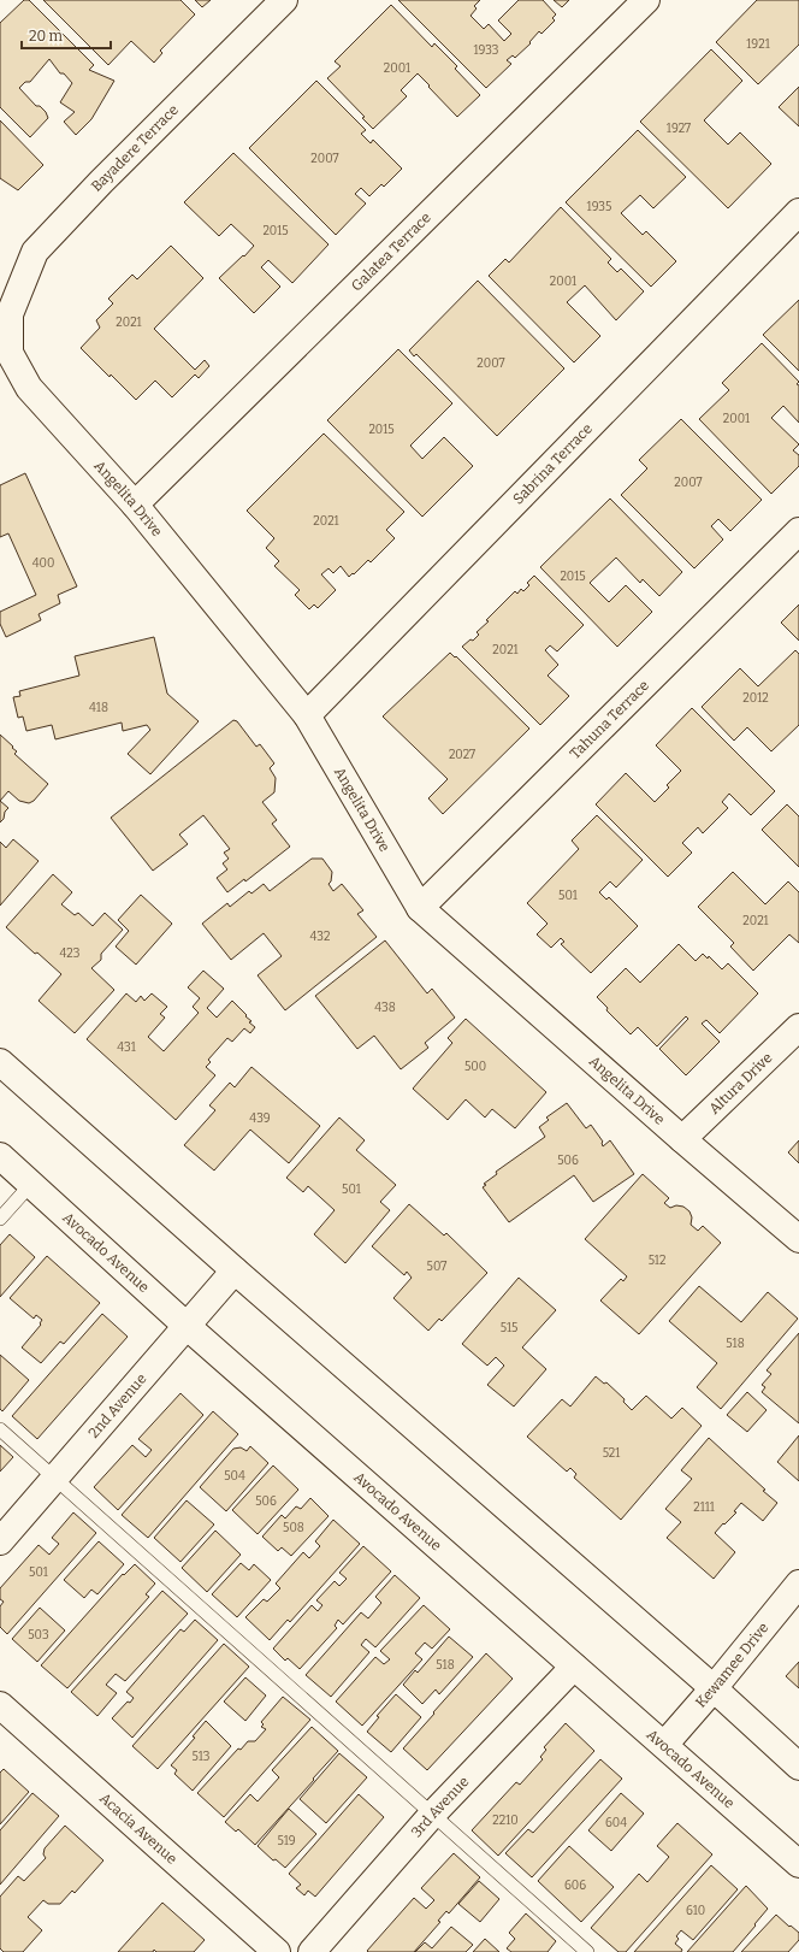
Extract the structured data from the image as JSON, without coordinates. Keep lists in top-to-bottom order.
{
  "streets": {
    "street": [
      "Bayadere Terrace",
      "Galatea Terrace",
      "Sabrina Terrace",
      "Angelita Drive",
      "Tahuna Terrace",
      "Altura Drive",
      "Avocado Avenue",
      "2nd Avenue",
      "Kewamee Drive",
      "3rd Avenue",
      "Acacia Avenue"
    ]
  },
  "crossings": [
    ["Bayadere Terrace", "Angelita Drive"],
    ["Galatea Terrace", "Angelita Drive"],
    ["Sabrina Terrace", "Angelita Drive"],
    ["Angelita Drive", "Tahuna Terrace"],
    ["Angelita Drive", "Altura Drive"],
    ["Avocado Avenue", "2nd Avenue"],
    ["Avocado Avenue", "Kewamee Drive"],
    ["Avocado Avenue", "3rd Avenue"]
  ],
  "house_numbers": [
    "1921",
    "1933",
    "2001",
    "1927",
    "2007",
    "1935",
    "2015",
    "2001",
    "2021",
    "2007",
    "2001",
    "2015",
    "2007",
    "2021",
    "400",
    "2015",
    "2021",
    "2012",
    "418",
    "2027",
    "501",
    "2021",
    "432",
    "423",
    "438",
    "431",
    "500",
    "439",
    "506",
    "501",
    "512",
    "507",
    "515",
    "518",
    "521",
    "504",
    "506",
    "2111",
    "508",
    "501",
    "503",
    "518",
    "513",
    "2210",
    "604",
    "519",
    "606",
    "610"
  ],
  "scale_bar": "20 m"
}
